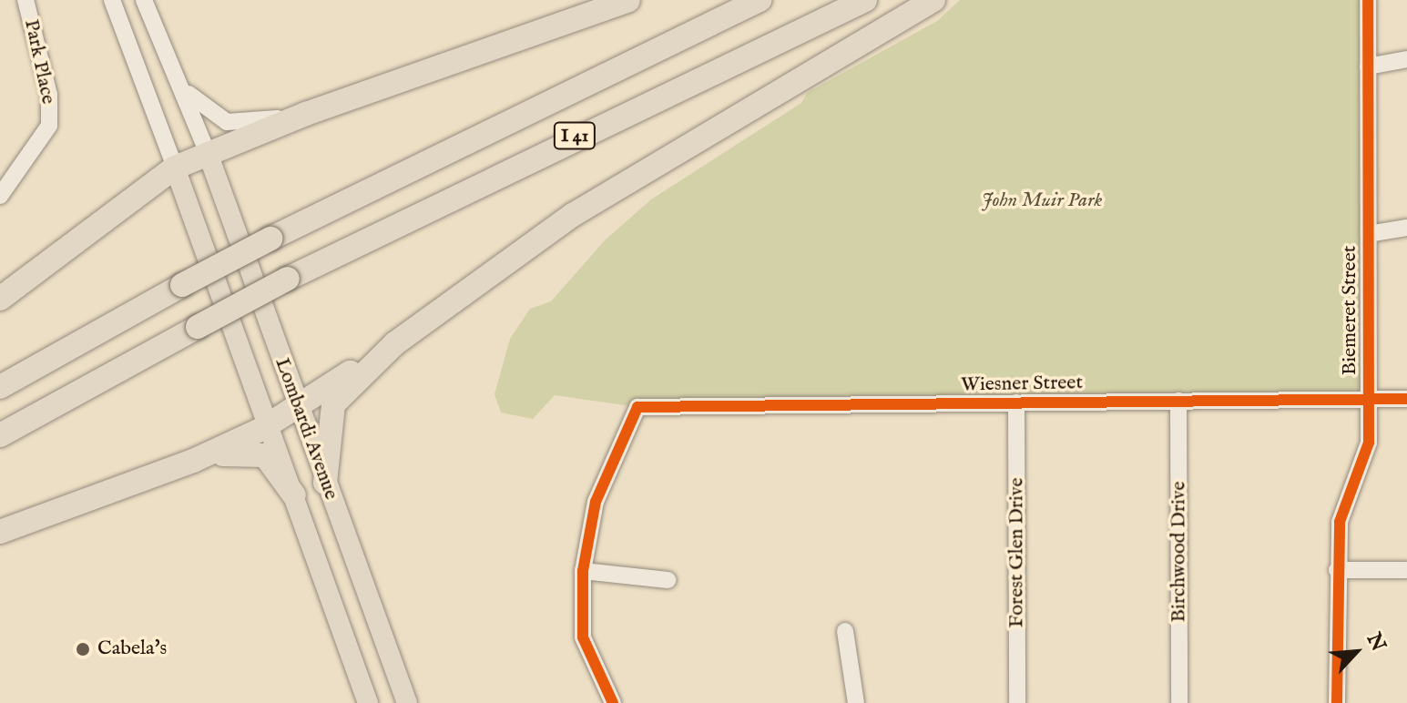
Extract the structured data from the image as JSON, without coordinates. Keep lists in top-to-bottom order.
{
  "streets": {
    "highway": ["I 41"],
    "main road": ["Lombardi Avenue"],
    "street": [
      "Park Place",
      "Biemeret Street",
      "Wiesner Street",
      "Birchwood Drive",
      "Forest Glen Drive"
    ]
  },
  "crossings": [
    ["Biemeret Street", "Wiesner Street"],
    ["Wiesner Street", "Birchwood Drive"],
    ["Wiesner Street", "Forest Glen Drive"]
  ],
  "parks": ["John Muir Park"],
  "places": ["Cabela's"],
  "north": "top right"
}
